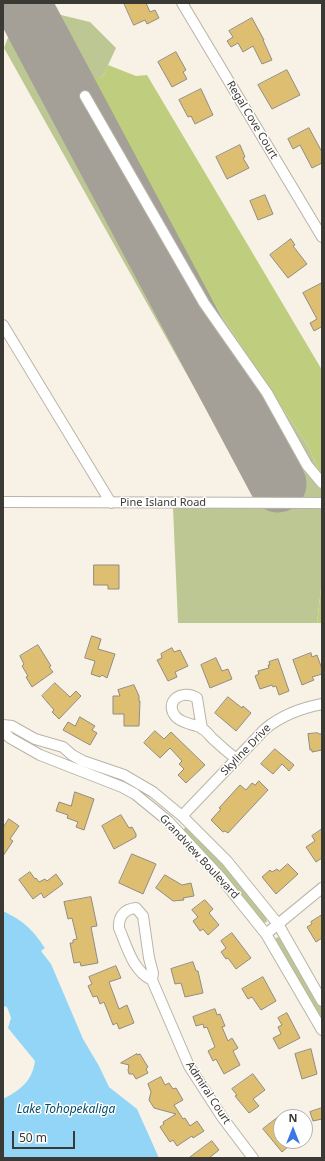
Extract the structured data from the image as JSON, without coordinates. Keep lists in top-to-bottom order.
{
  "streets": {
    "street": [
      "Regal Cove Court",
      "Pine Island Road",
      "Skyline Drive",
      "Grandview Boulevard",
      "Admiral Court"
    ]
  },
  "crossings": [
    ["Skyline Drive", "Grandview Boulevard"]
  ],
  "water": ["Lake Tohopekaliga"],
  "scale_bar": "50 m",
  "north": "top"
}
